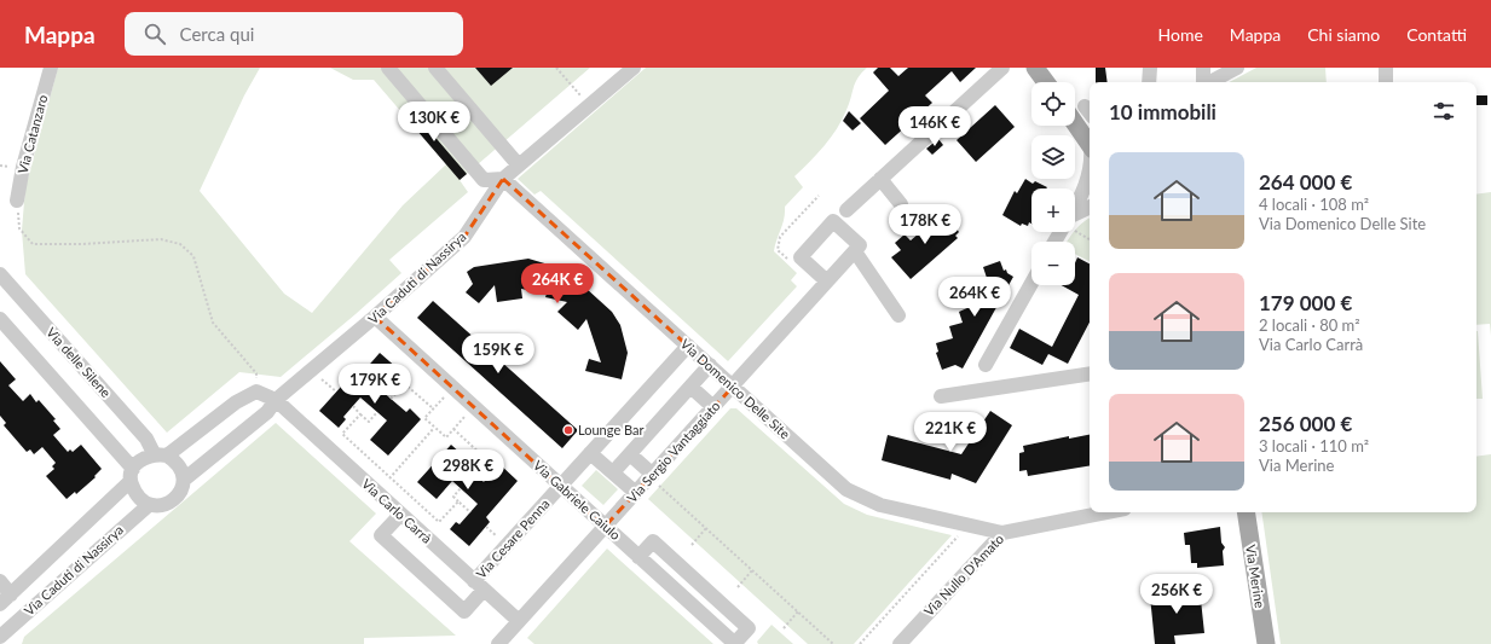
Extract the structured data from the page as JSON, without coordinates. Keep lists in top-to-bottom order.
{
  "streets": {
    "main road": ["Via Merine"],
    "street": [
      "Via Catanzaro",
      "Via Caduti di Nassirya",
      "Via delle Silene",
      "Via Domenico Delle Site",
      "Via Sergio Vantaggiato",
      "Via Gabriele Caiulo",
      "Via Carlo Carrà",
      "Via Cesare Penna",
      "Via Nullo D'Amato"
    ]
  },
  "crossings": [
    ["Via Caduti di Nassirya", "Via delle Silene"],
    ["Via Caduti di Nassirya", "Via Domenico Delle Site"],
    ["Via Caduti di Nassirya", "Via Gabriele Caiulo"],
    ["Via Caduti di Nassirya", "Via Carlo Carrà"],
    ["Via Domenico Delle Site", "Via Sergio Vantaggiato"],
    ["Via Domenico Delle Site", "Via Cesare Penna"],
    ["Via Domenico Delle Site", "Via Nullo D'Amato"],
    ["Via Sergio Vantaggiato", "Via Gabriele Caiulo"],
    ["Via Sergio Vantaggiato", "Via Carlo Carrà"],
    ["Via Gabriele Caiulo", "Via Cesare Penna"],
    ["Via Carlo Carrà", "Via Cesare Penna"]
  ],
  "places": ["Lounge Bar"],
  "page": {
    "header": "Mappa",
    "search": "Cerca qui",
    "nav": [
      "Home",
      "Mappa",
      "Chi siamo",
      "Contatti"
    ],
    "map_buttons": ["+", "−"],
    "heading": "10 immobili",
    "price": [
      "130K €",
      "146K €",
      "178K €",
      "264K €",
      "264K €",
      "159K €",
      "179K €",
      "221K €",
      "298K €",
      "256K €"
    ],
    "list": [
      {
        "name": "264 000 €",
        "note": "4 locali · 108 m² · Via Domenico Delle Site"
      },
      {
        "name": "179 000 €",
        "note": "2 locali · 80 m² · Via Carlo Carrà"
      },
      {
        "name": "256 000 €",
        "note": "3 locali · 110 m² · Via Merine"
      }
    ]
  }
}
